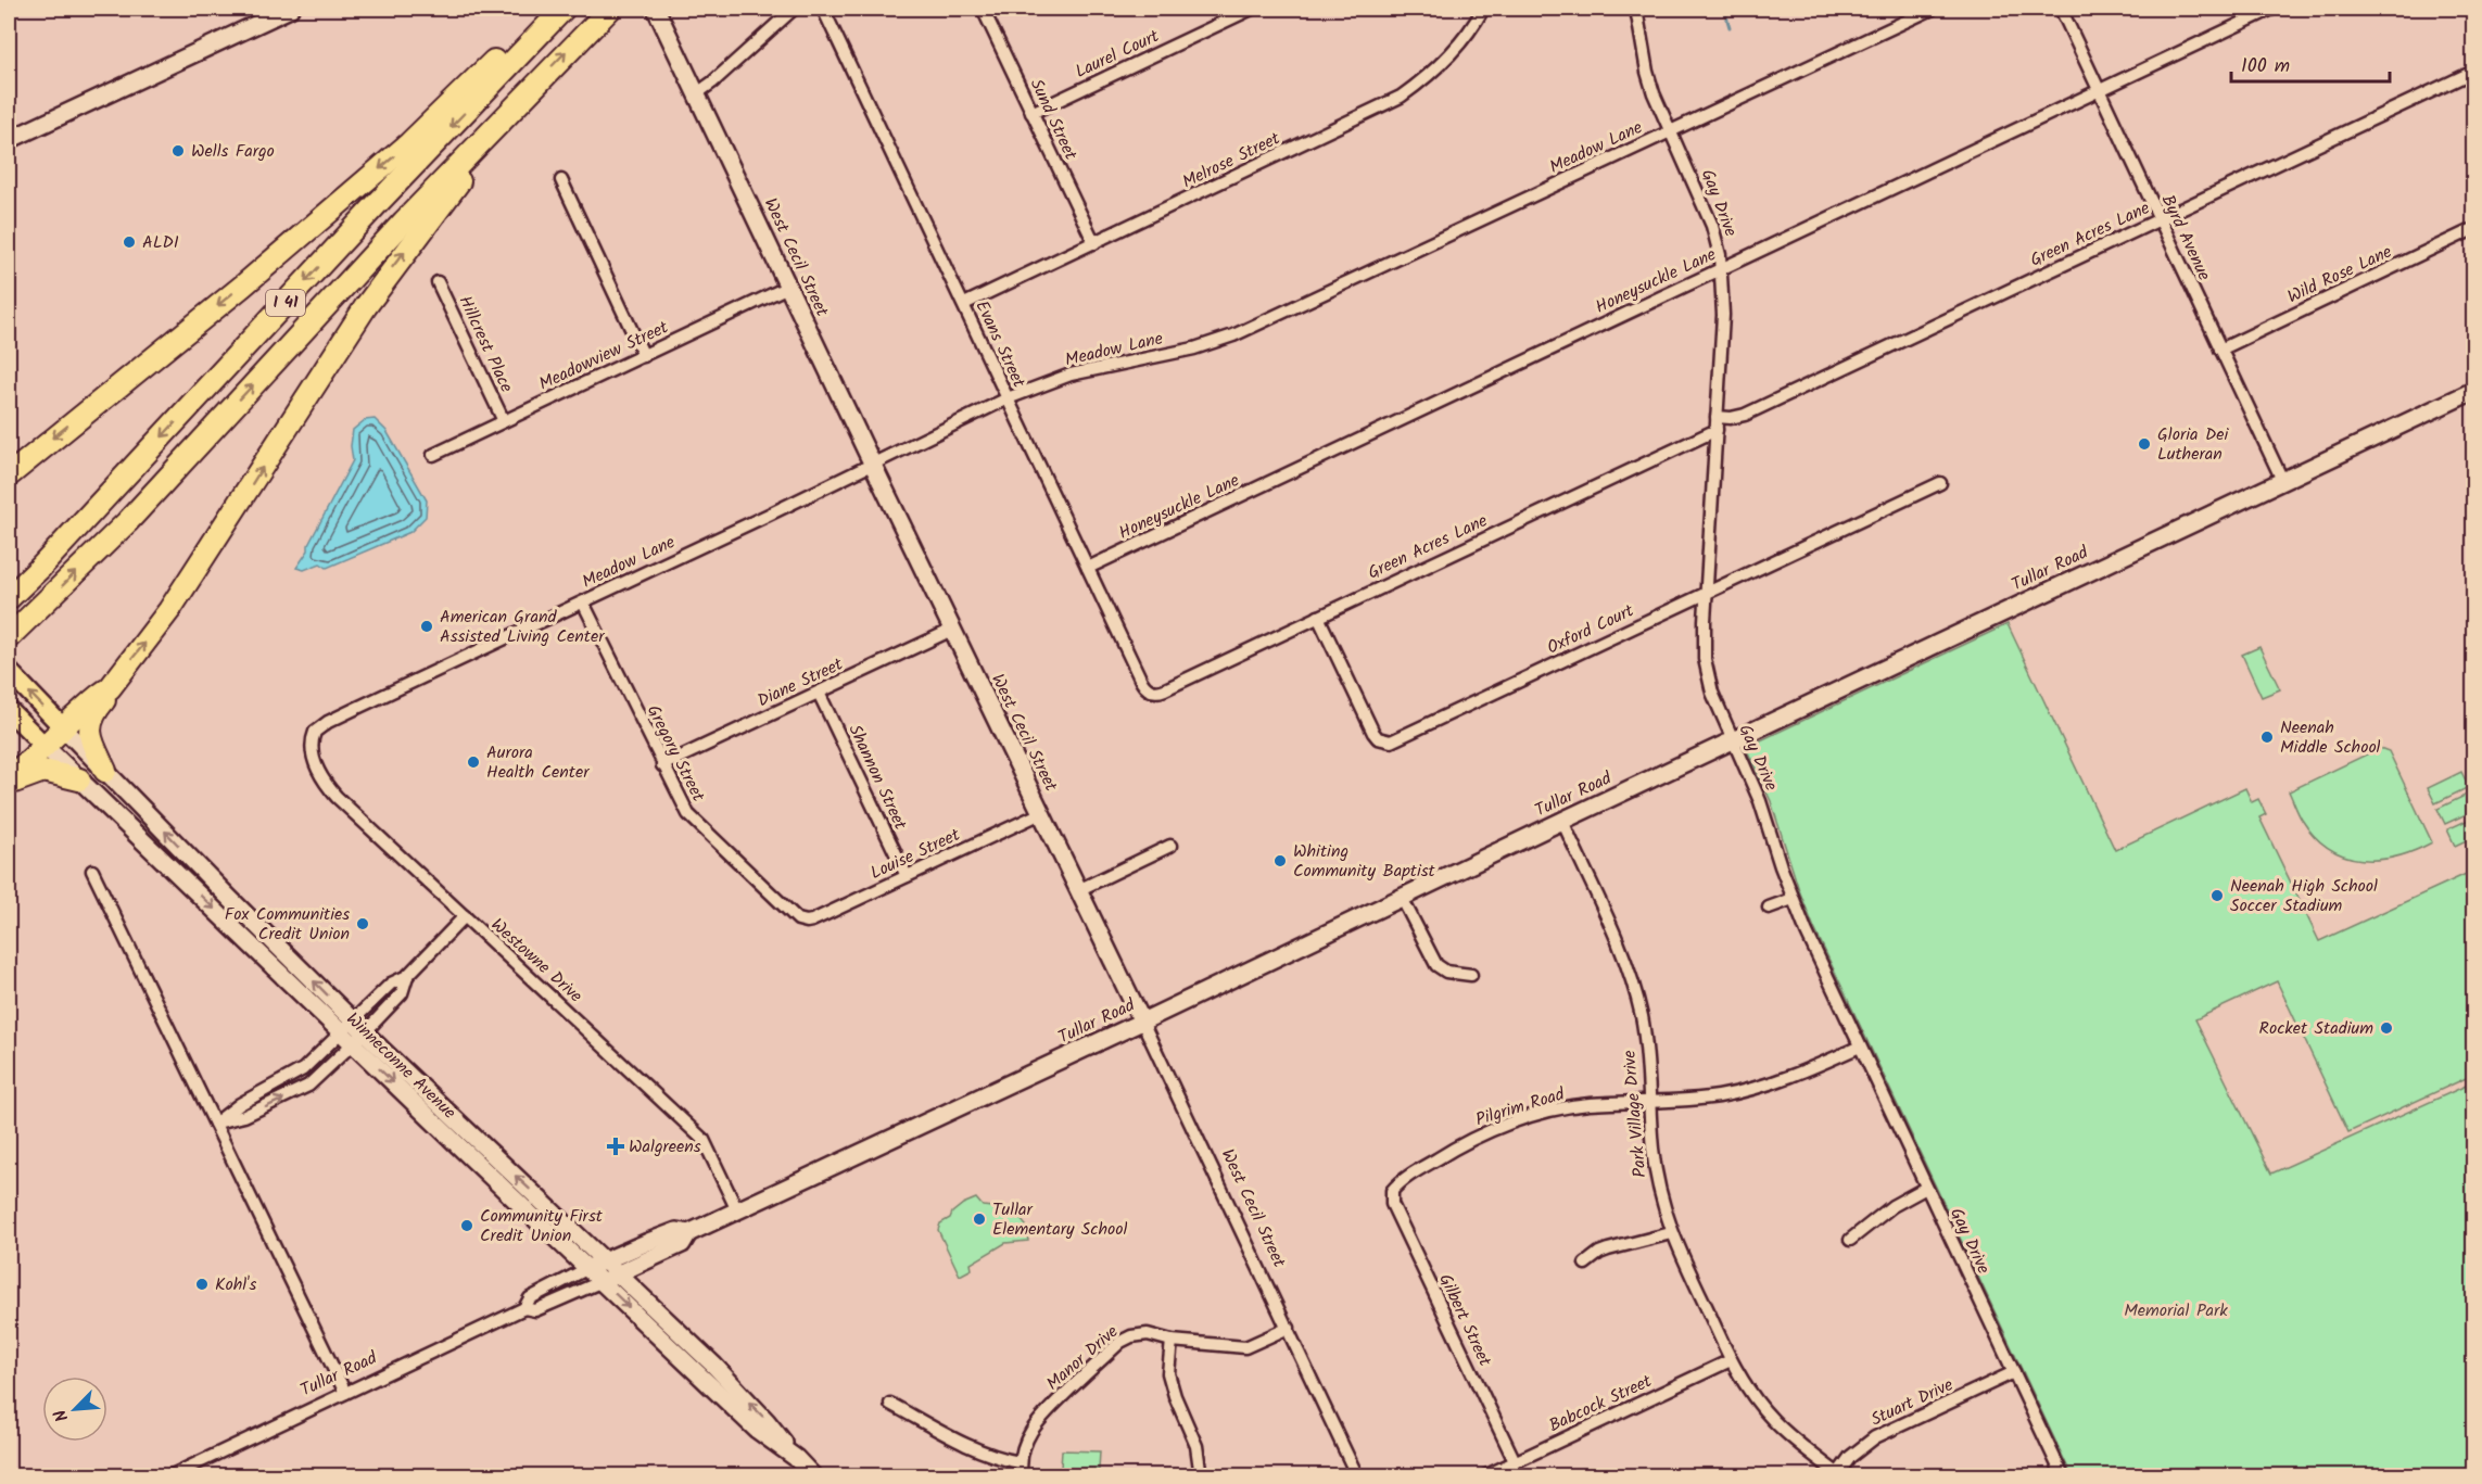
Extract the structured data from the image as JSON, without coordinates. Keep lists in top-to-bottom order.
{
  "streets": {
    "highway": ["I 41"],
    "main road": ["West Cecil Street", "Tullar Road", "Winneconne Avenue"],
    "street": [
      "Laurel Court",
      "Sund Street",
      "Meadow Lane",
      "Melrose Street",
      "Gay Drive",
      "Green Acres Lane",
      "Byrd Avenue",
      "Wild Rose Lane",
      "Honeysuckle Lane",
      "Hillcrest Place",
      "Evans Street",
      "Meadowview Street",
      "Oxford Court",
      "Diane Street",
      "Gregory Street",
      "Shannon Street",
      "Louise Street",
      "Westowne Drive",
      "Pilgrim Road",
      "Park Village Drive",
      "Gilbert Street",
      "Manor Drive",
      "Stuart Drive",
      "Babcock Street"
    ]
  },
  "crossings": [
    ["Laurel Court", "Sund Street"],
    ["Sund Street", "Melrose Street"],
    ["Meadow Lane", "Gay Drive"],
    ["Meadow Lane", "West Cecil Street"],
    ["Meadow Lane", "Evans Street"],
    ["Meadow Lane", "Gregory Street"],
    ["Meadow Lane", "Westowne Drive"],
    ["Melrose Street", "Evans Street"],
    ["Gay Drive", "Green Acres Lane"],
    ["Gay Drive", "Honeysuckle Lane"],
    ["Gay Drive", "Tullar Road"],
    ["Gay Drive", "Oxford Court"],
    ["Gay Drive", "Pilgrim Road"],
    ["Gay Drive", "Stuart Drive"],
    ["Green Acres Lane", "Byrd Avenue"],
    ["Green Acres Lane", "Evans Street"],
    ["Green Acres Lane", "Oxford Court"],
    ["Byrd Avenue", "Wild Rose Lane"],
    ["Byrd Avenue", "Honeysuckle Lane"],
    ["Byrd Avenue", "Tullar Road"],
    ["West Cecil Street", "Meadowview Street"],
    ["West Cecil Street", "Tullar Road"],
    ["West Cecil Street", "Diane Street"],
    ["West Cecil Street", "Louise Street"],
    ["West Cecil Street", "Manor Drive"],
    ["Honeysuckle Lane", "Evans Street"],
    ["Hillcrest Place", "Meadowview Street"],
    ["Tullar Road", "Westowne Drive"],
    ["Tullar Road", "Winneconne Avenue"],
    ["Tullar Road", "Park Village Drive"],
    ["Diane Street", "Gregory Street"],
    ["Diane Street", "Shannon Street"],
    ["Gregory Street", "Louise Street"],
    ["Shannon Street", "Louise Street"],
    ["Pilgrim Road", "Park Village Drive"],
    ["Pilgrim Road", "Gilbert Street"],
    ["Park Village Drive", "Stuart Drive"],
    ["Park Village Drive", "Babcock Street"],
    ["Gilbert Street", "Babcock Street"]
  ],
  "parks": ["Memorial Park"],
  "places": {
    "other": [
      "Wells Fargo",
      "ALDI",
      "Gloria Dei Lutheran",
      "American Grand Assisted Living Center",
      "Neenah Middle School",
      "Aurora Health Center",
      "Whiting Community Baptist",
      "Neenah High School Soccer Stadium",
      "Fox Communities Credit Union",
      "Rocket Stadium",
      "Tullar Elementary School",
      "Community First Credit Union",
      "Kohl's"
    ],
    "health": ["Walgreens"]
  },
  "scale_bar": "100 m",
  "north": "bottom left"
}
